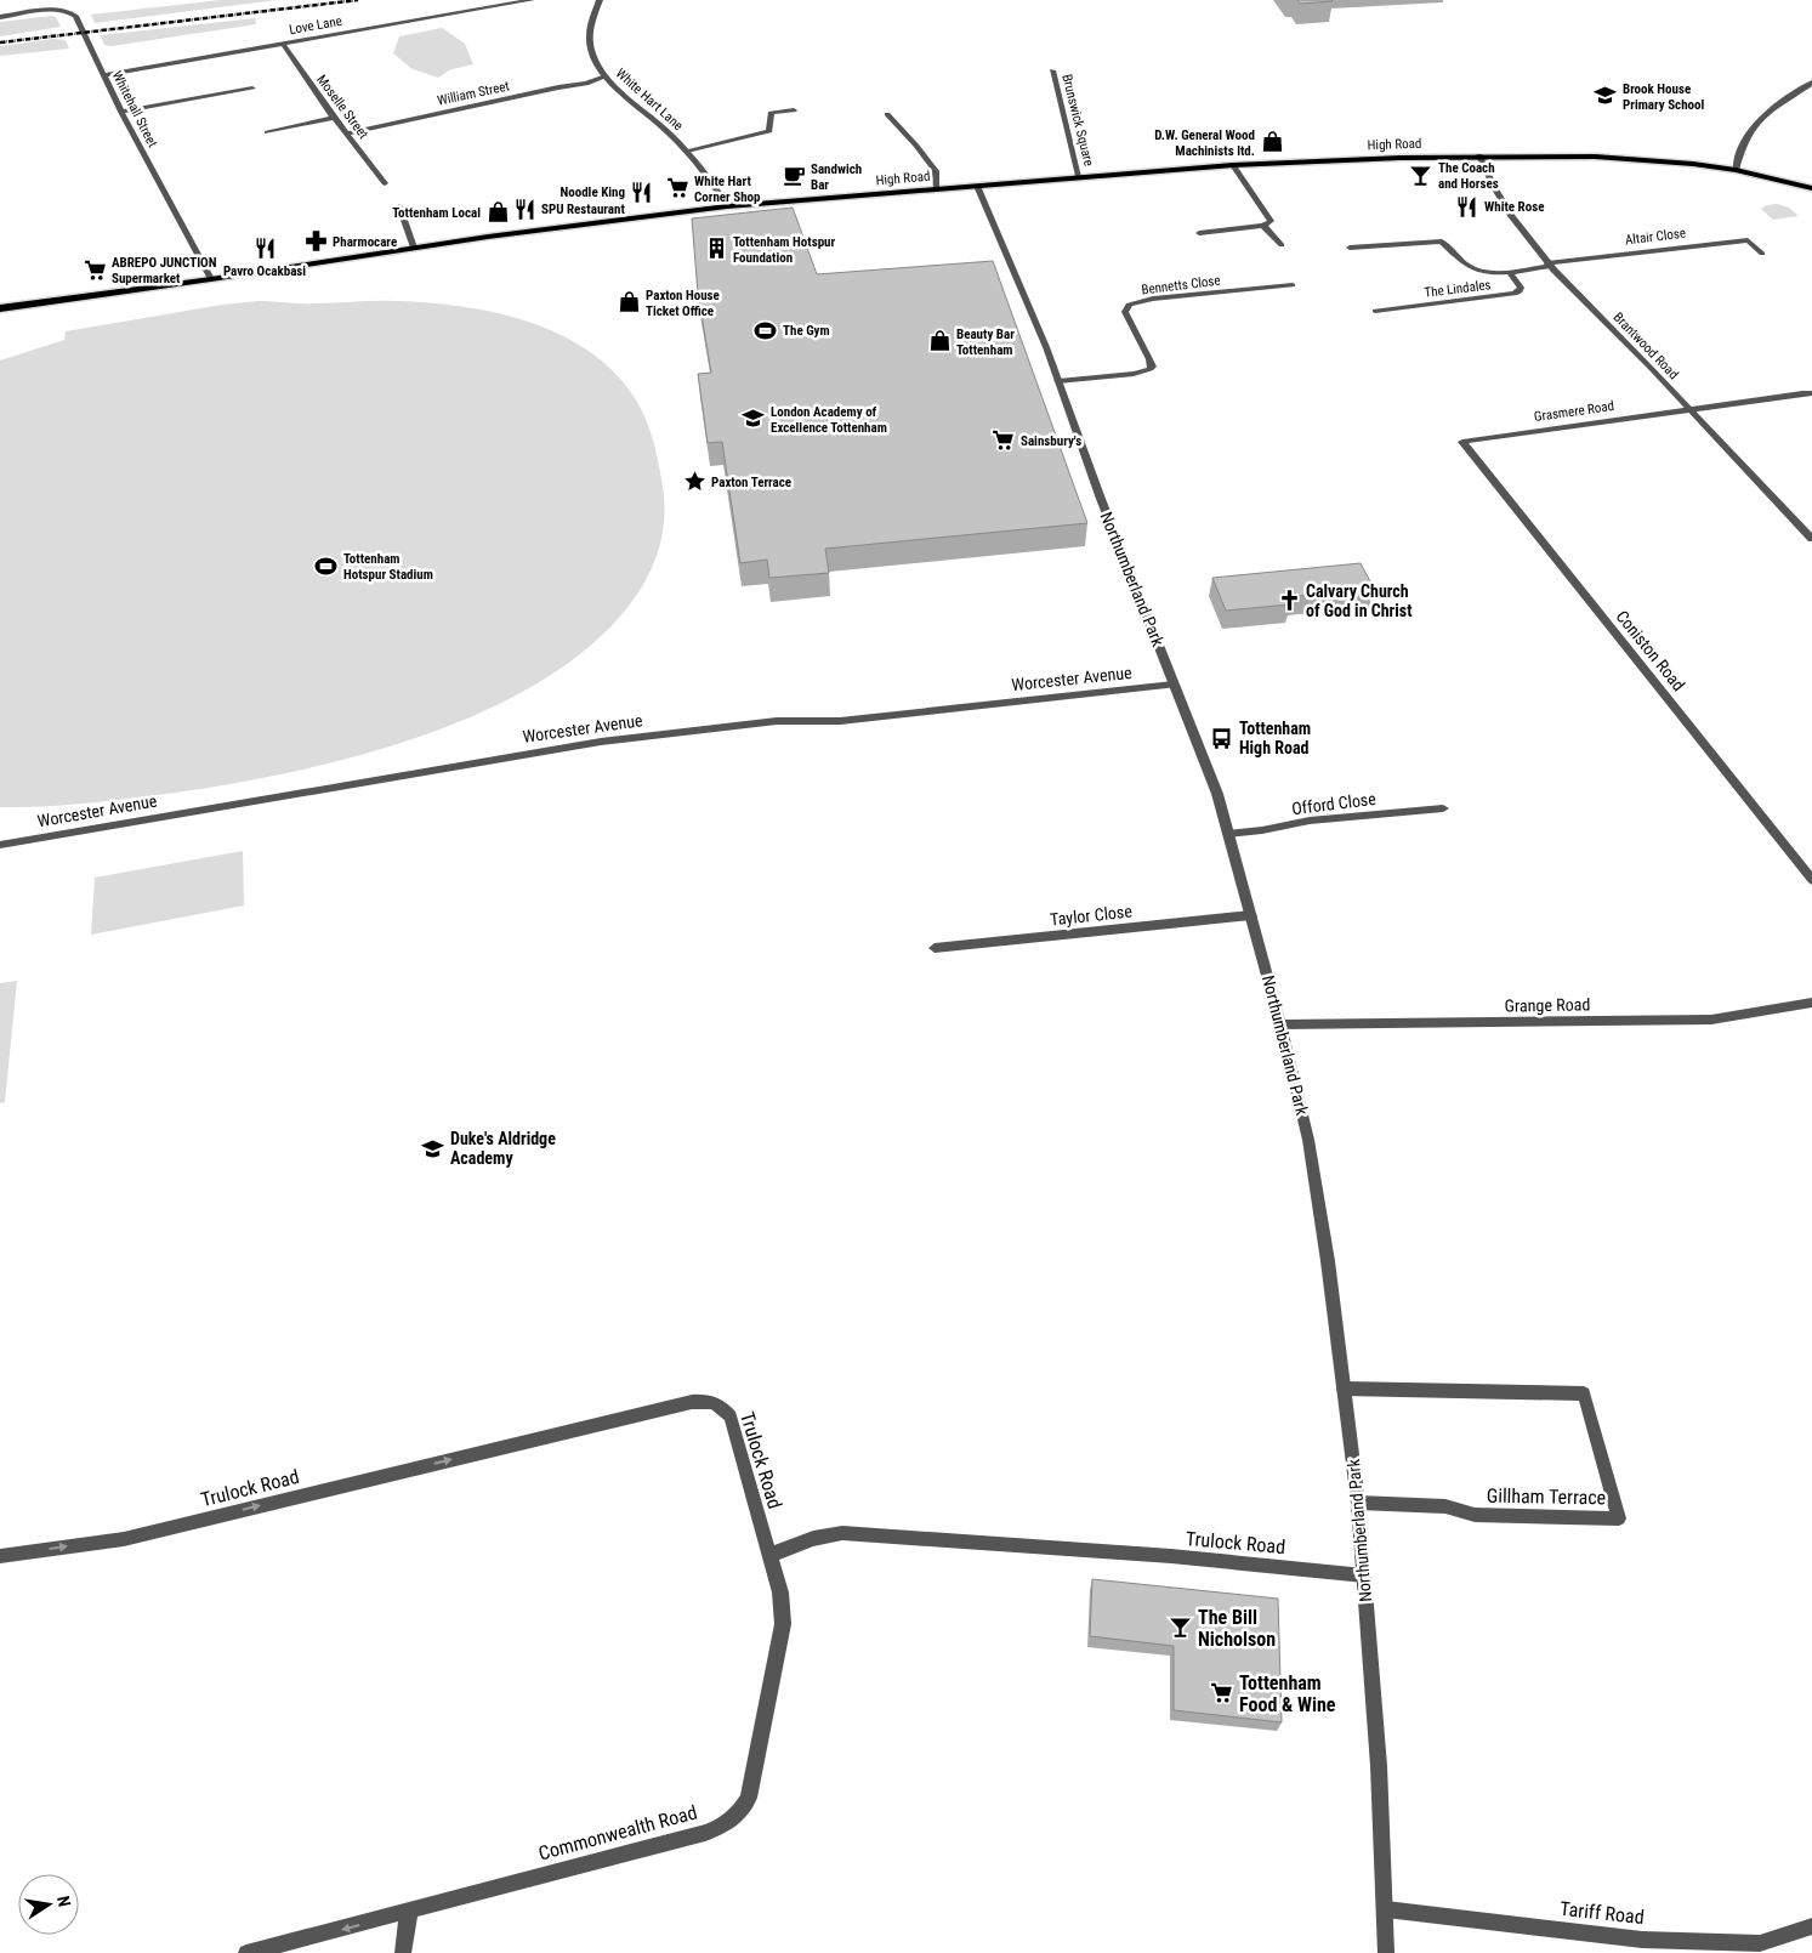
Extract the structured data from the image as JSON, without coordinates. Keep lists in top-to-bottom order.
{
  "streets": {
    "main road": ["High Road"],
    "street": [
      "Love Lane",
      "William Street",
      "White Hart Lane",
      "Moselle Street",
      "Whitehall Street",
      "Brunswick Square",
      "Altair Close",
      "Bennetts Close",
      "The Lindales",
      "Brantwood Road",
      "Grasmere Road",
      "Northumberland Park",
      "Coniston Road",
      "Worcester Avenue",
      "Offord Close",
      "Taylor Close",
      "Grange Road",
      "Trulock Road",
      "Gillham Terrace",
      "Commonwealth Road",
      "Tariff Road"
    ]
  },
  "crossings": [
    ["Love Lane", "Moselle Street"],
    ["Love Lane", "Whitehall Street"],
    ["William Street", "White Hart Lane"],
    ["William Street", "Moselle Street"],
    ["White Hart Lane", "High Road"],
    ["Whitehall Street", "High Road"],
    ["Brunswick Square", "High Road"],
    ["High Road", "Brantwood Road"],
    ["High Road", "Northumberland Park"],
    ["Altair Close", "The Lindales"],
    ["Altair Close", "Brantwood Road"],
    ["Bennetts Close", "Northumberland Park"],
    ["Brantwood Road", "Grasmere Road"],
    ["Grasmere Road", "Coniston Road"],
    ["Northumberland Park", "Worcester Avenue"],
    ["Northumberland Park", "Offord Close"],
    ["Northumberland Park", "Taylor Close"],
    ["Northumberland Park", "Grange Road"],
    ["Northumberland Park", "Trulock Road"],
    ["Northumberland Park", "Gillham Terrace"],
    ["Northumberland Park", "Tariff Road"],
    ["Trulock Road", "Commonwealth Road"]
  ],
  "one_way": ["Trulock Road"],
  "places": {
    "school or university": ["Brook House Primary School", "London Academy of Excellence Tottenham", "Duke's Aldridge Academy"],
    "shop": [
      "D.W. General Wood Machinists ltd.",
      "Tottenham Local",
      "Paxton House Ticket Office",
      "Beauty Bar Tottenham"
    ],
    "bar": ["The Coach and Horses", "The Bill Nicholson"],
    "cafe": ["Sandwich Bar"],
    "supermarket": [
      "White Hart Corner Shop",
      "ABREPO JUNCTION Supermarket",
      "Sainsbury's",
      "Tottenham Food & Wine"
    ],
    "restaurant": [
      "Noodle King",
      "White Rose",
      "SPU Restaurant",
      "Pavro Ocakbasi"
    ],
    "pharmacy": ["Pharmocare"],
    "building": ["Tottenham Hotspur Foundation"],
    "sports": ["The Gym", "Tottenham Hotspur Stadium"],
    "place": ["Paxton Terrace"],
    "church": ["Calvary Church of God in Christ"],
    "bus stop": ["Tottenham High Road"]
  },
  "north": "right"
}
